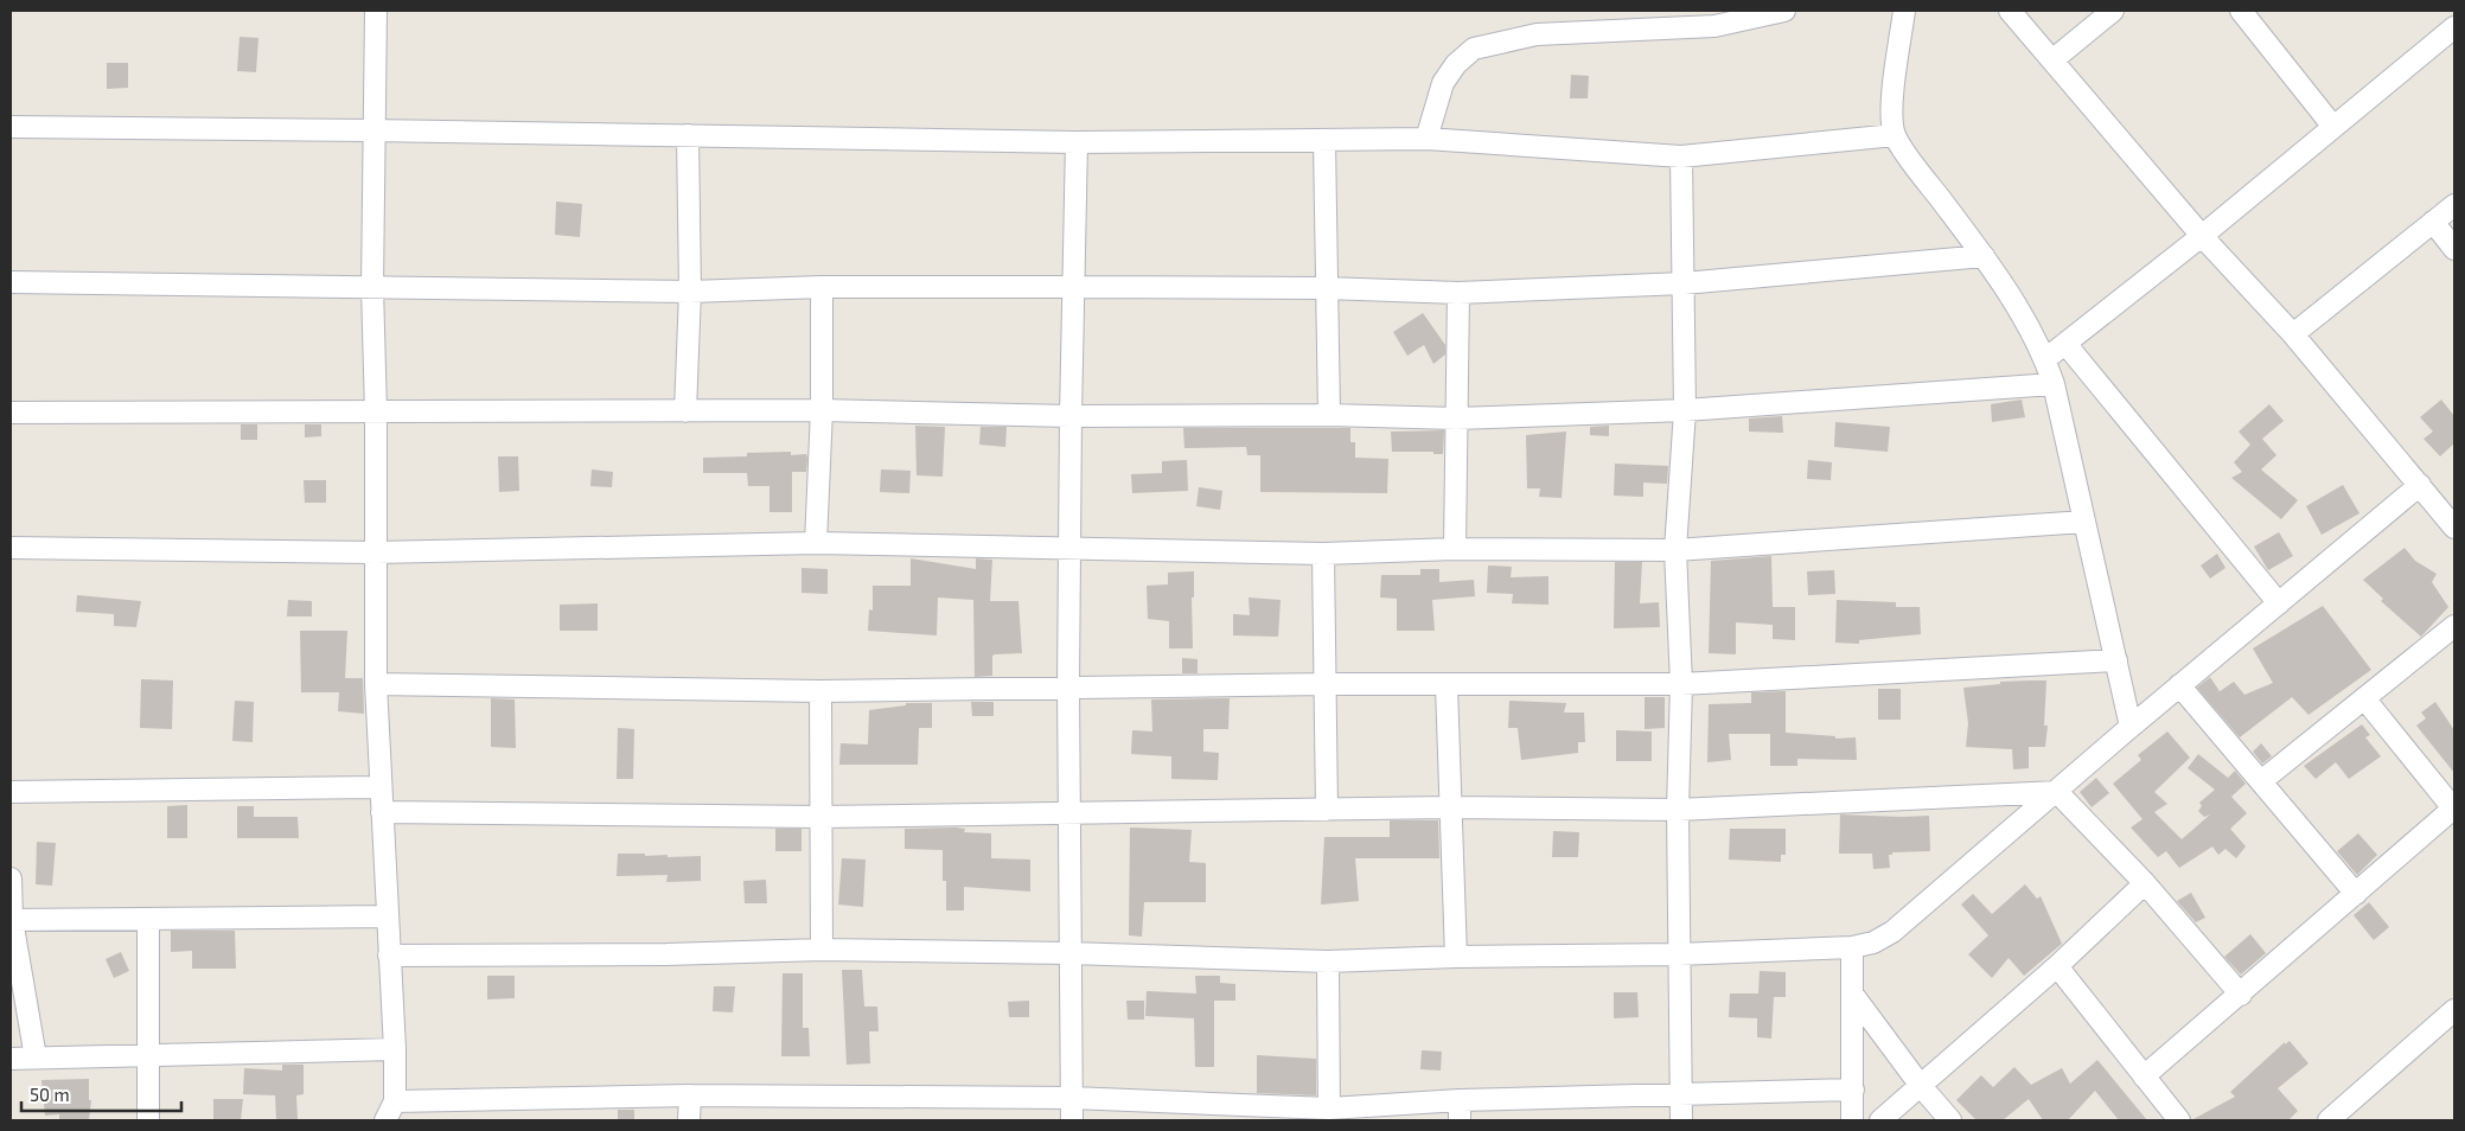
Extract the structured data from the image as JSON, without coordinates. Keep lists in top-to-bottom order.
{
  "scale_bar": "50 m"
}
